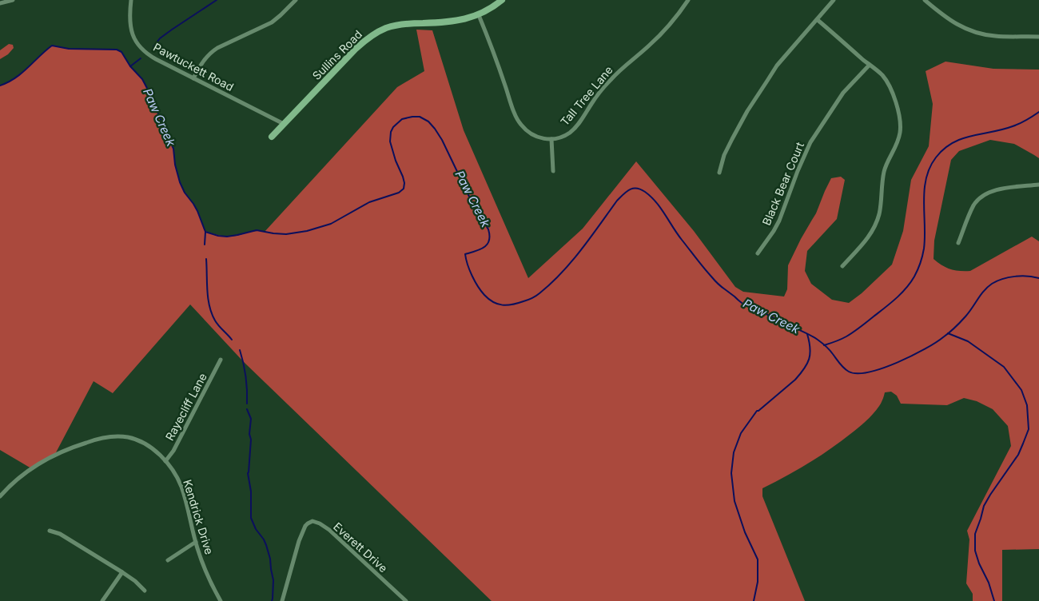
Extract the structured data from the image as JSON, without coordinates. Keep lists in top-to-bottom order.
{
  "streets": {
    "street": [
      "Sullins Road",
      "Pawtuckett Road",
      "Tall Tree Lane",
      "Black Bear Court",
      "Rayecliff Lane",
      "Kendrick Drive",
      "Everett Drive"
    ]
  },
  "crossings": [
    ["Sullins Road", "Pawtuckett Road"],
    ["Rayecliff Lane", "Kendrick Drive"]
  ],
  "water": ["Paw Creek"]
}
